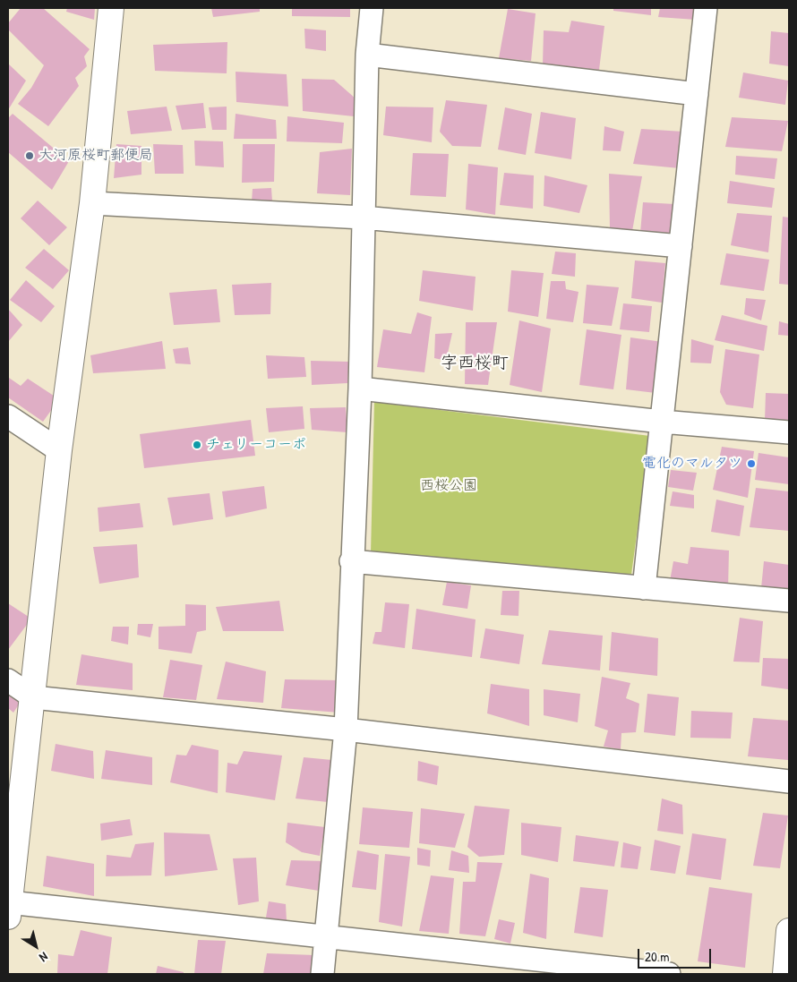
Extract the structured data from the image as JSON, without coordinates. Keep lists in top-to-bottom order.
{
  "districts": ["字西桜町"],
  "parks": ["西桜公園"],
  "places": ["大河原桜町郵便局", "チェリーコーポ", "電化のマルタツ"],
  "scale_bar": "20 m",
  "north": "bottom right"
}
